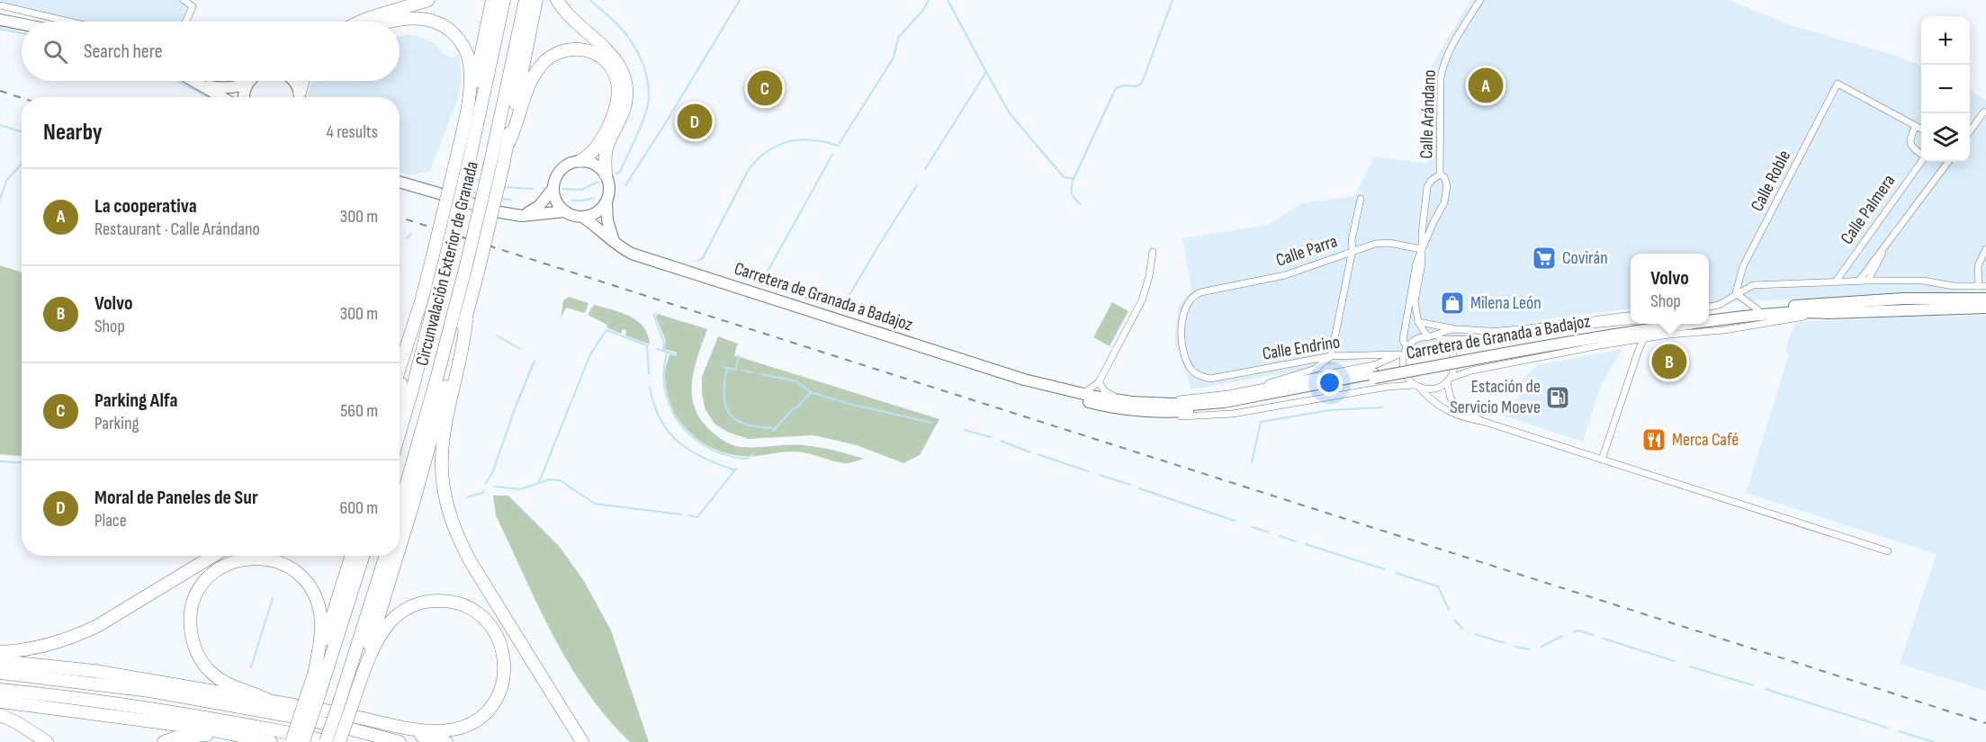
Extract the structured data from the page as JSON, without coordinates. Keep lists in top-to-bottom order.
{
  "streets": {
    "highway": ["Circunvalación Exterior de Granada", "Carretera de Granada a Badajoz"],
    "street": [
      "Calle Arándano",
      "Calle Roble",
      "Calle Palmera",
      "Calle Parra",
      "Calle Endrino"
    ]
  },
  "crossings": [
    ["Calle Arándano", "Calle Parra"],
    ["Calle Arándano", "Calle Endrino"],
    ["Calle Parra", "Calle Endrino"]
  ],
  "places": {
    "supermarket": ["Covirán"],
    "shop": ["Milena León"],
    "fuel station": ["Estación de Servicio Moeve"],
    "restaurant": ["Merca Café"]
  },
  "page": {
    "map_buttons": ["+", "−"],
    "search": "Search here",
    "pins": [
      "A",
      "C",
      "D",
      "B"
    ],
    "heading": ["Nearby", "4 results"],
    "list": [
      {
        "mark": "A",
        "name": "La cooperativa",
        "note": "Restaurant · Calle Arándano",
        "value": "300 m"
      },
      {
        "mark": "B",
        "name": "Volvo",
        "note": "Shop",
        "value": "300 m"
      },
      {
        "mark": "C",
        "name": "Parking Alfa",
        "note": "Parking",
        "value": "560 m"
      },
      {
        "mark": "D",
        "name": "Moral de Paneles de Sur",
        "note": "Place",
        "value": "600 m"
      }
    ],
    "popup": ["Volvo", "Shop"]
  }
}
